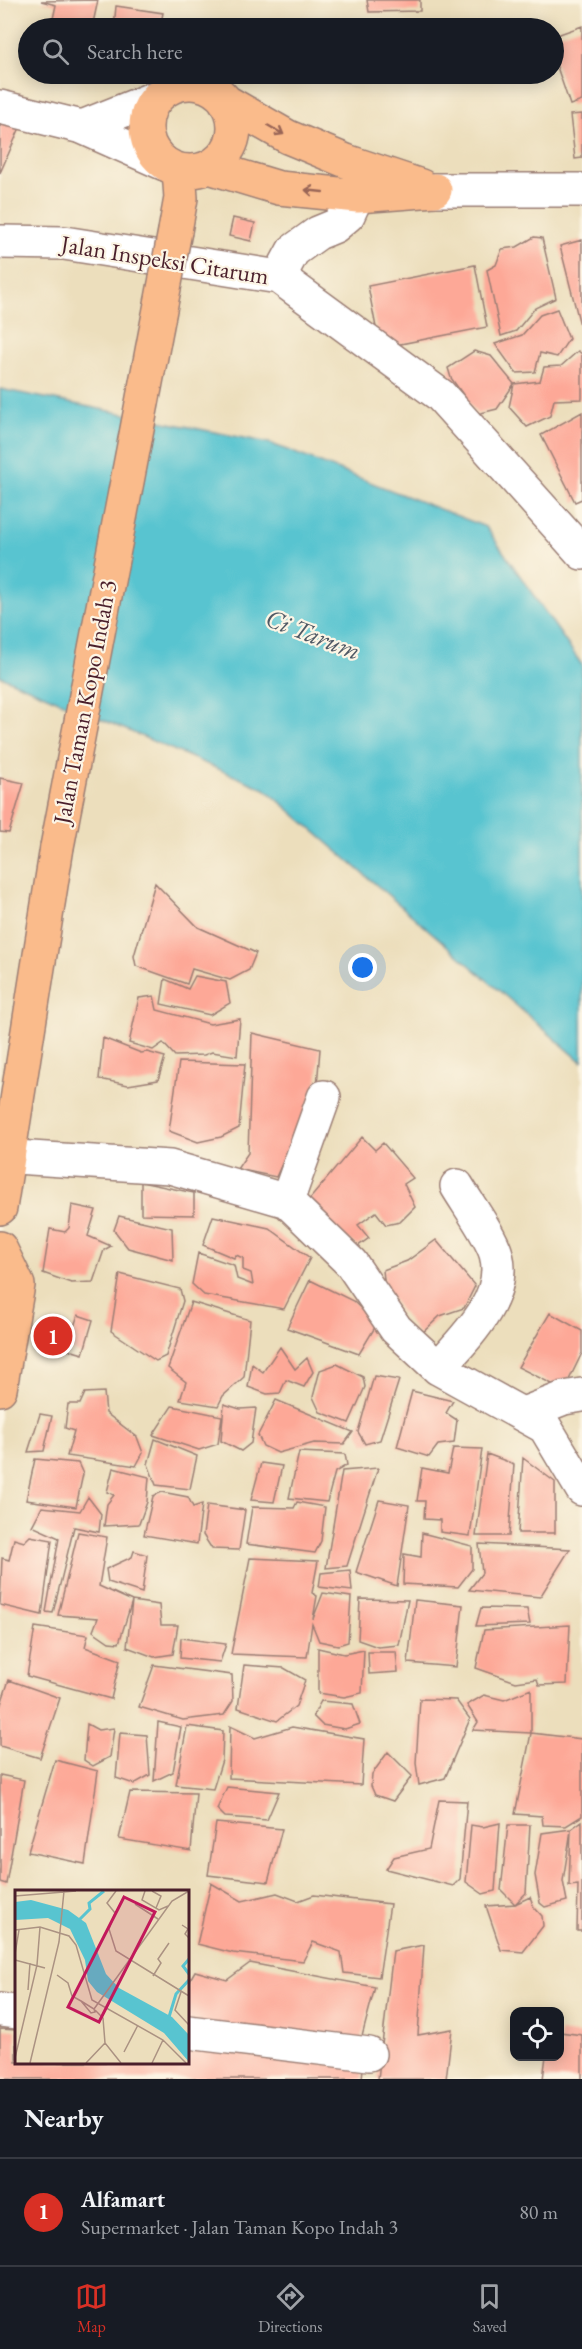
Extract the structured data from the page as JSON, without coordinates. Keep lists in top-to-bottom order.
{
  "streets": {
    "main road": ["Jalan Taman Kopo Indah 3"],
    "street": ["Jalan Inspeksi Citarum"]
  },
  "water": ["Ci Tarum"],
  "page": {
    "search": "Search here",
    "pins": "1",
    "heading": "Nearby",
    "list": [
      {
        "mark": "1",
        "name": "Alfamart",
        "note": "Supermarket · Jalan Taman Kopo Indah 3",
        "value": "80 m"
      }
    ],
    "nav": ["Map", "Directions", "Saved"]
  }
}
